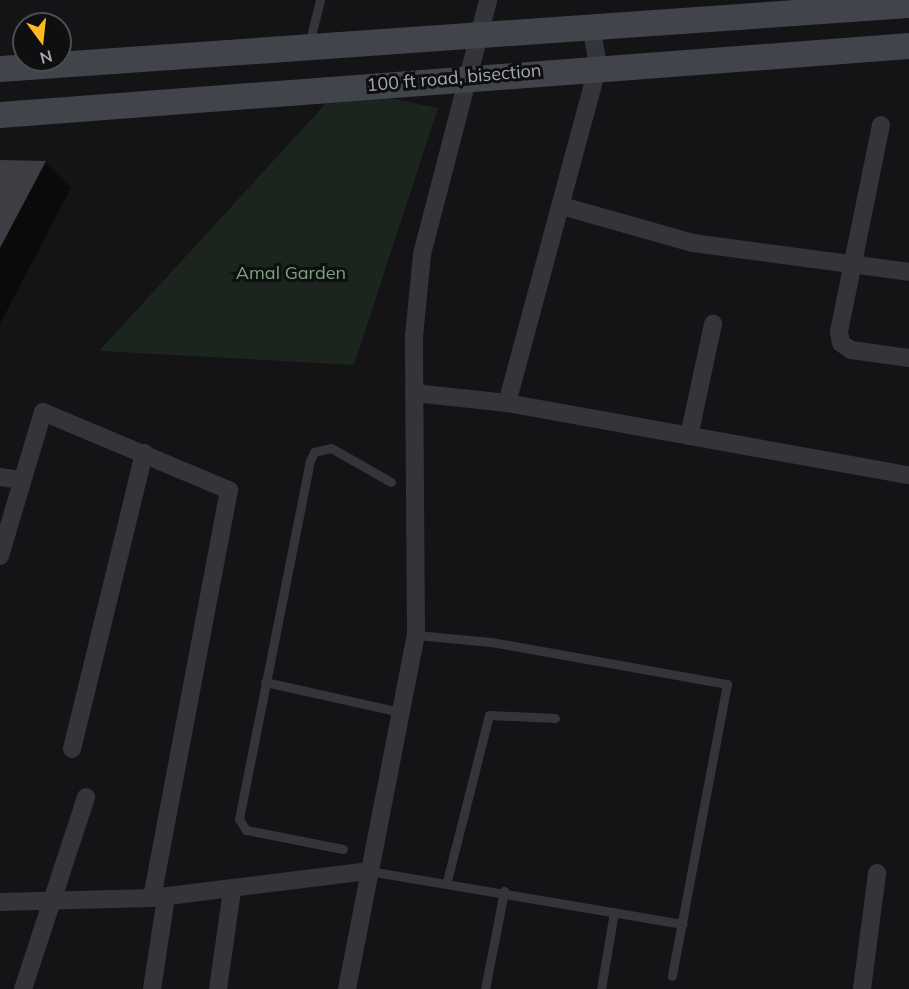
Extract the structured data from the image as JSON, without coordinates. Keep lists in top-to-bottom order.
{
  "streets": {
    "street": ["100 ft road, bisection"]
  },
  "parks": ["Amal Garden"],
  "north": "bottom"
}
